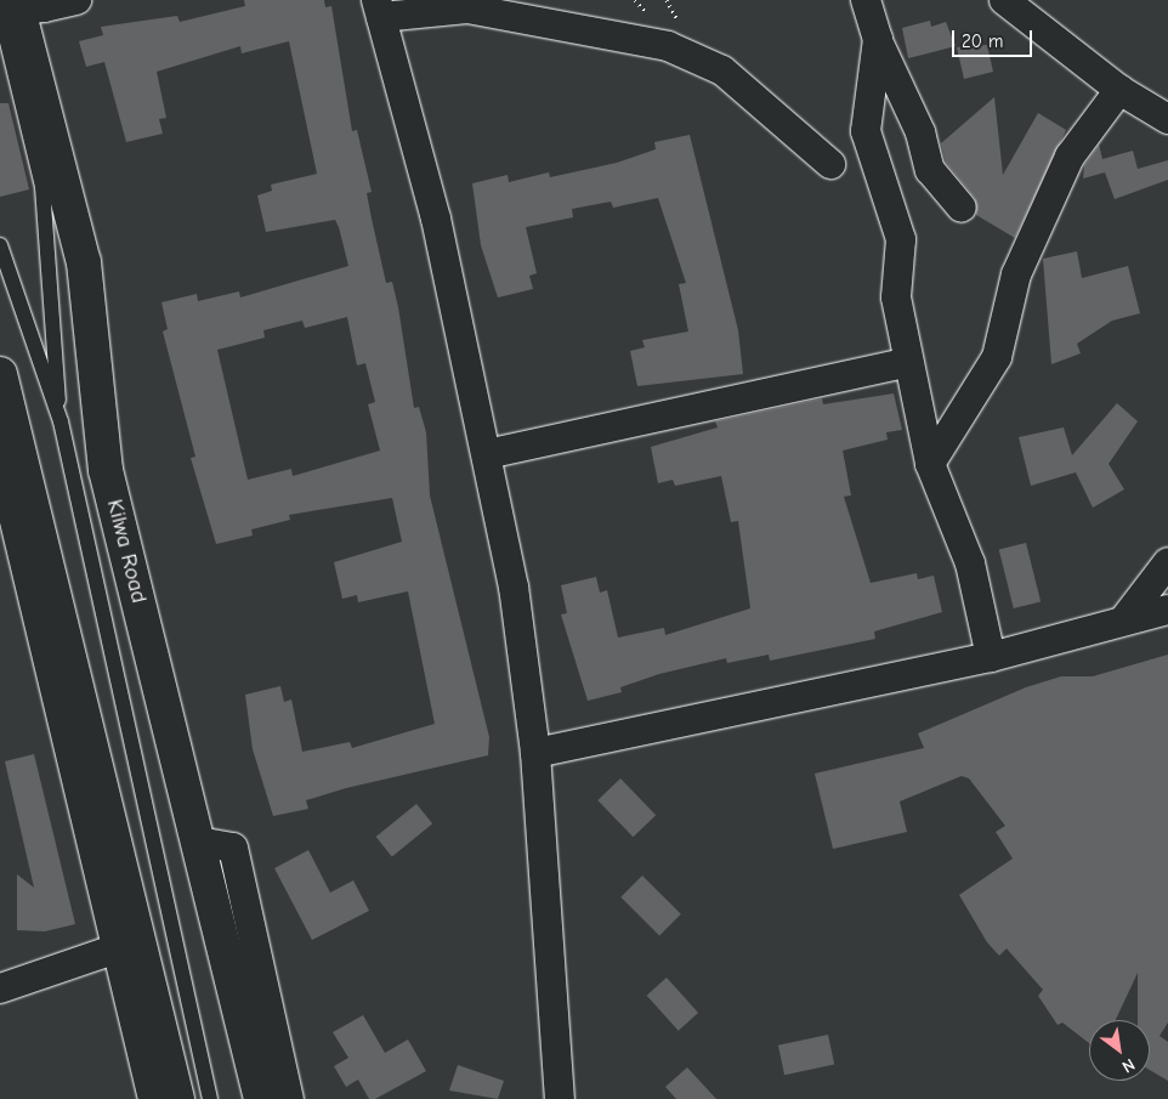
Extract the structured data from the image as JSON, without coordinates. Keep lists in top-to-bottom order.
{
  "streets": {
    "highway": ["Kilwa Road"]
  },
  "scale_bar": "20 m",
  "north": "bottom right"
}
